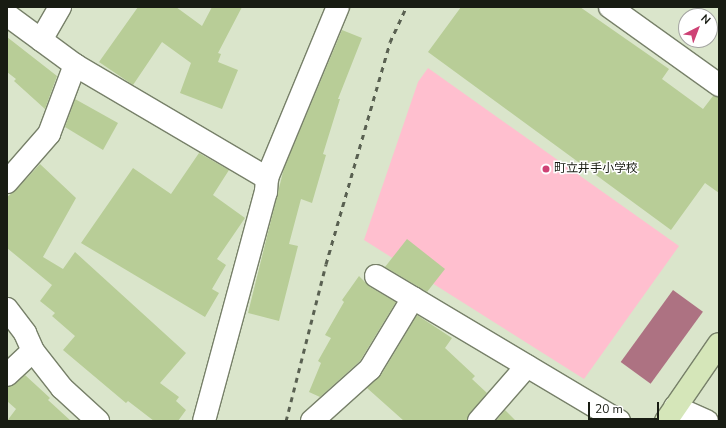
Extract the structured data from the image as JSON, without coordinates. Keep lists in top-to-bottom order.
{
  "places": ["町立井手小学校"],
  "scale_bar": "20 m",
  "north": "top right"
}
